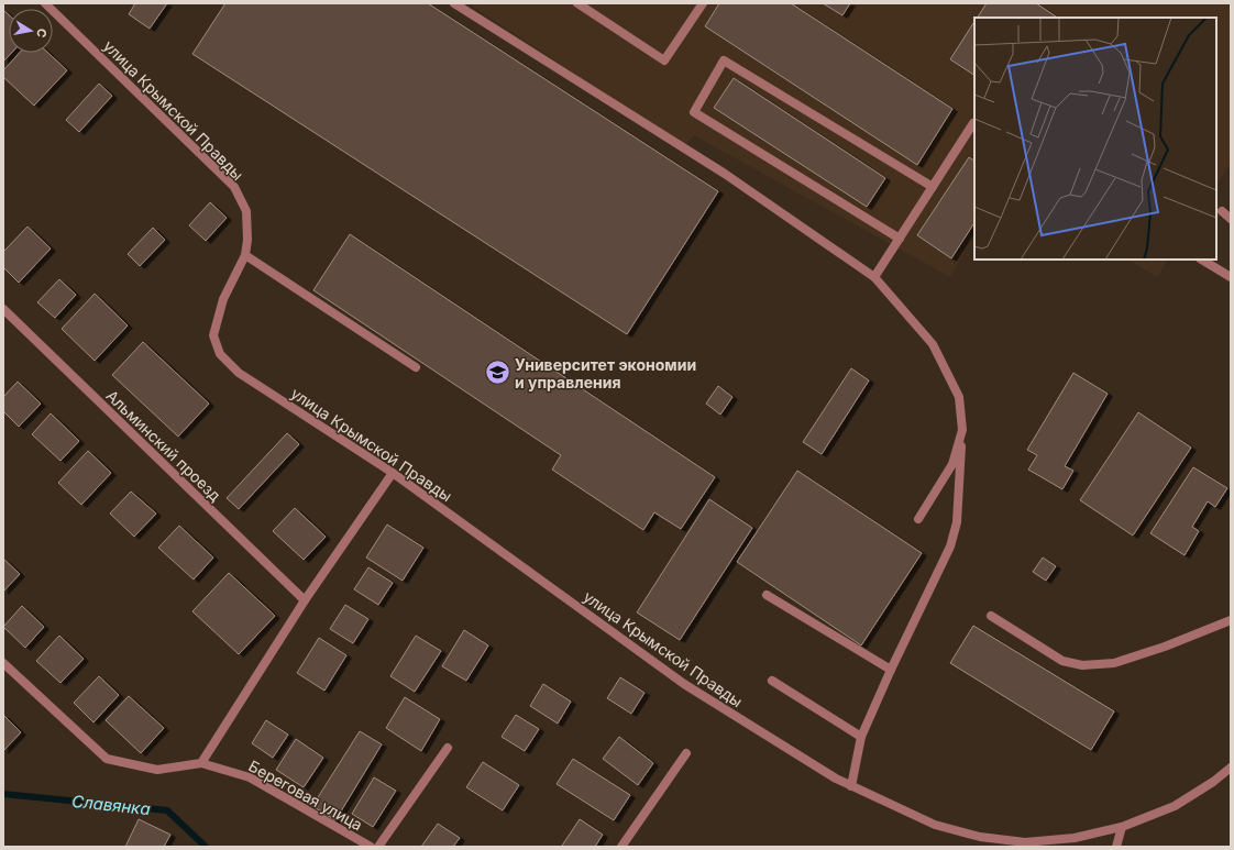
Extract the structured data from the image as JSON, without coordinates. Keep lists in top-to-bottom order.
{
  "streets": {
    "street": ["улица Крымской Правды", "Альминский проезд", "Береговая улица"]
  },
  "water": ["Славянка"],
  "places": {
    "school or university": ["Университет экономии и управления"]
  },
  "north": "right"
}
